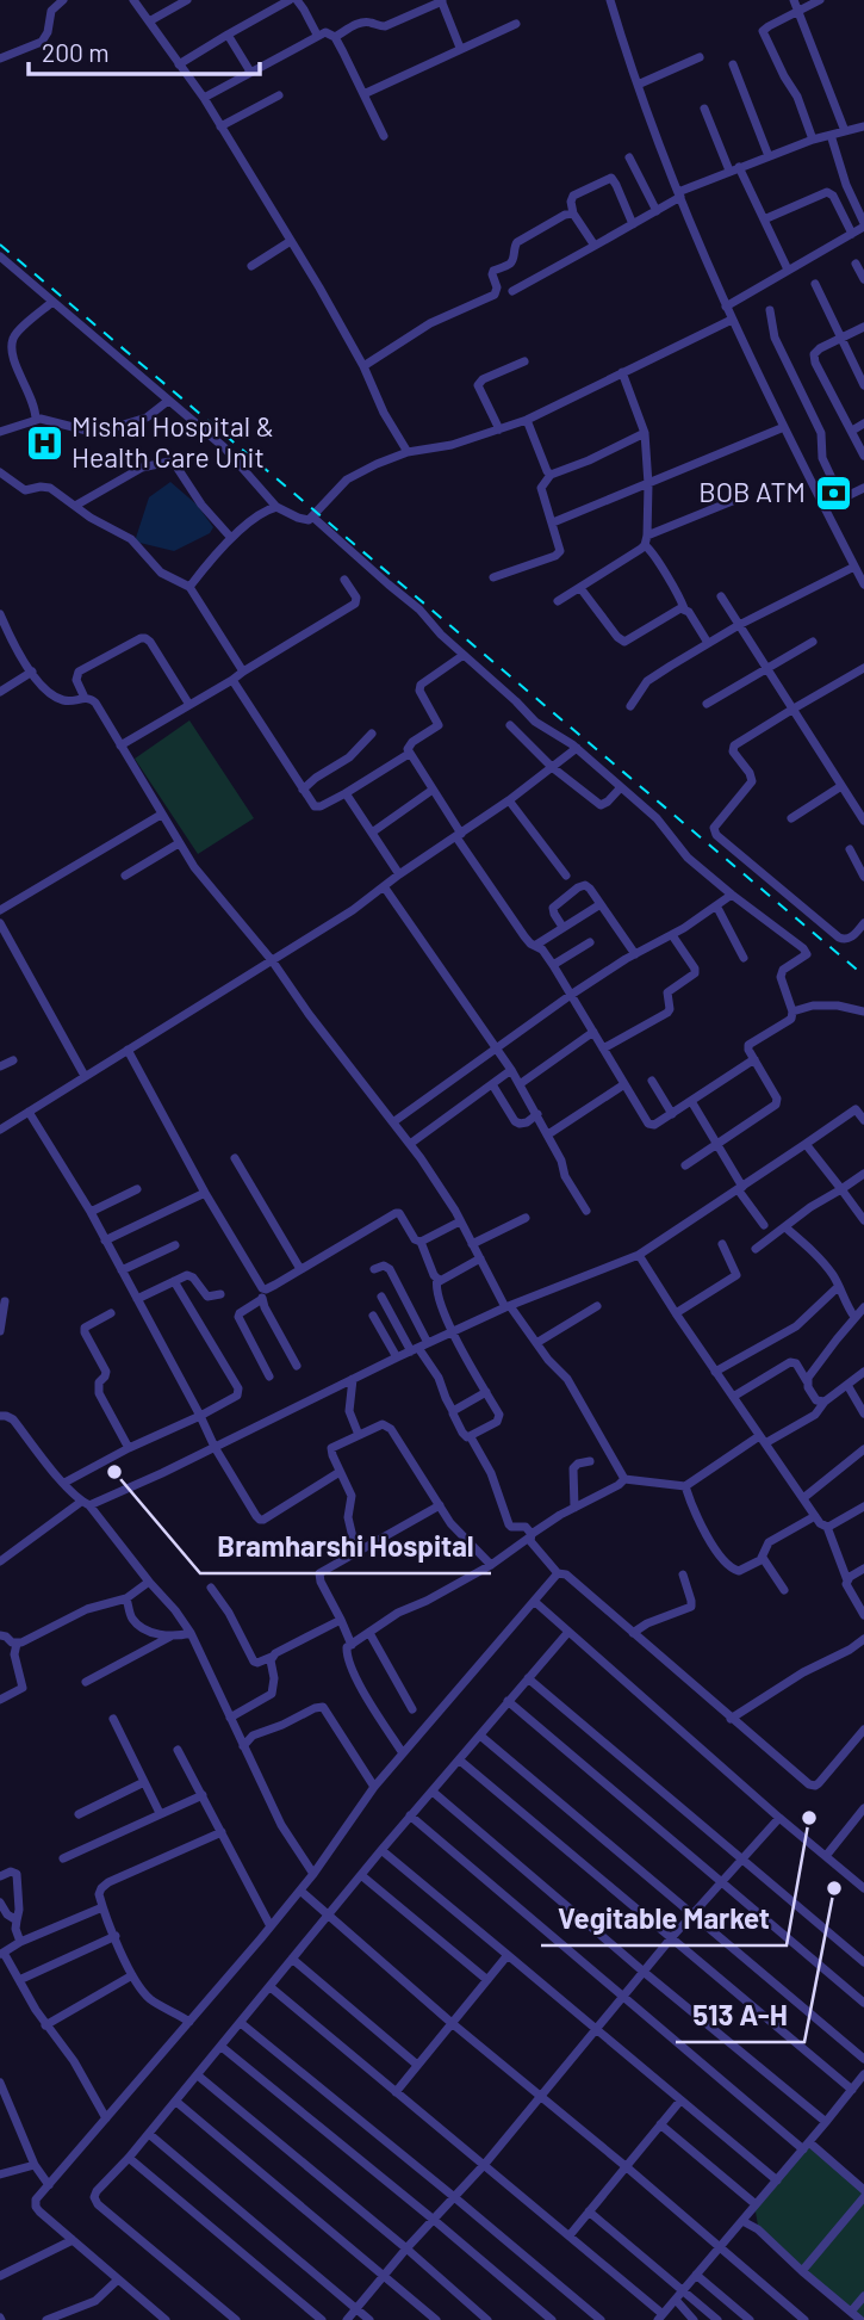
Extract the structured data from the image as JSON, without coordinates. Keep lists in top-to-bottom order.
{
  "places": {
    "hospital": ["Mishal Hospital & Health Care Unit"],
    "bank": ["BOB ATM"],
    "other": ["Bramharshi Hospital", "Vegitable Market", "513 A-H"]
  },
  "scale_bar": "200 m"
}
